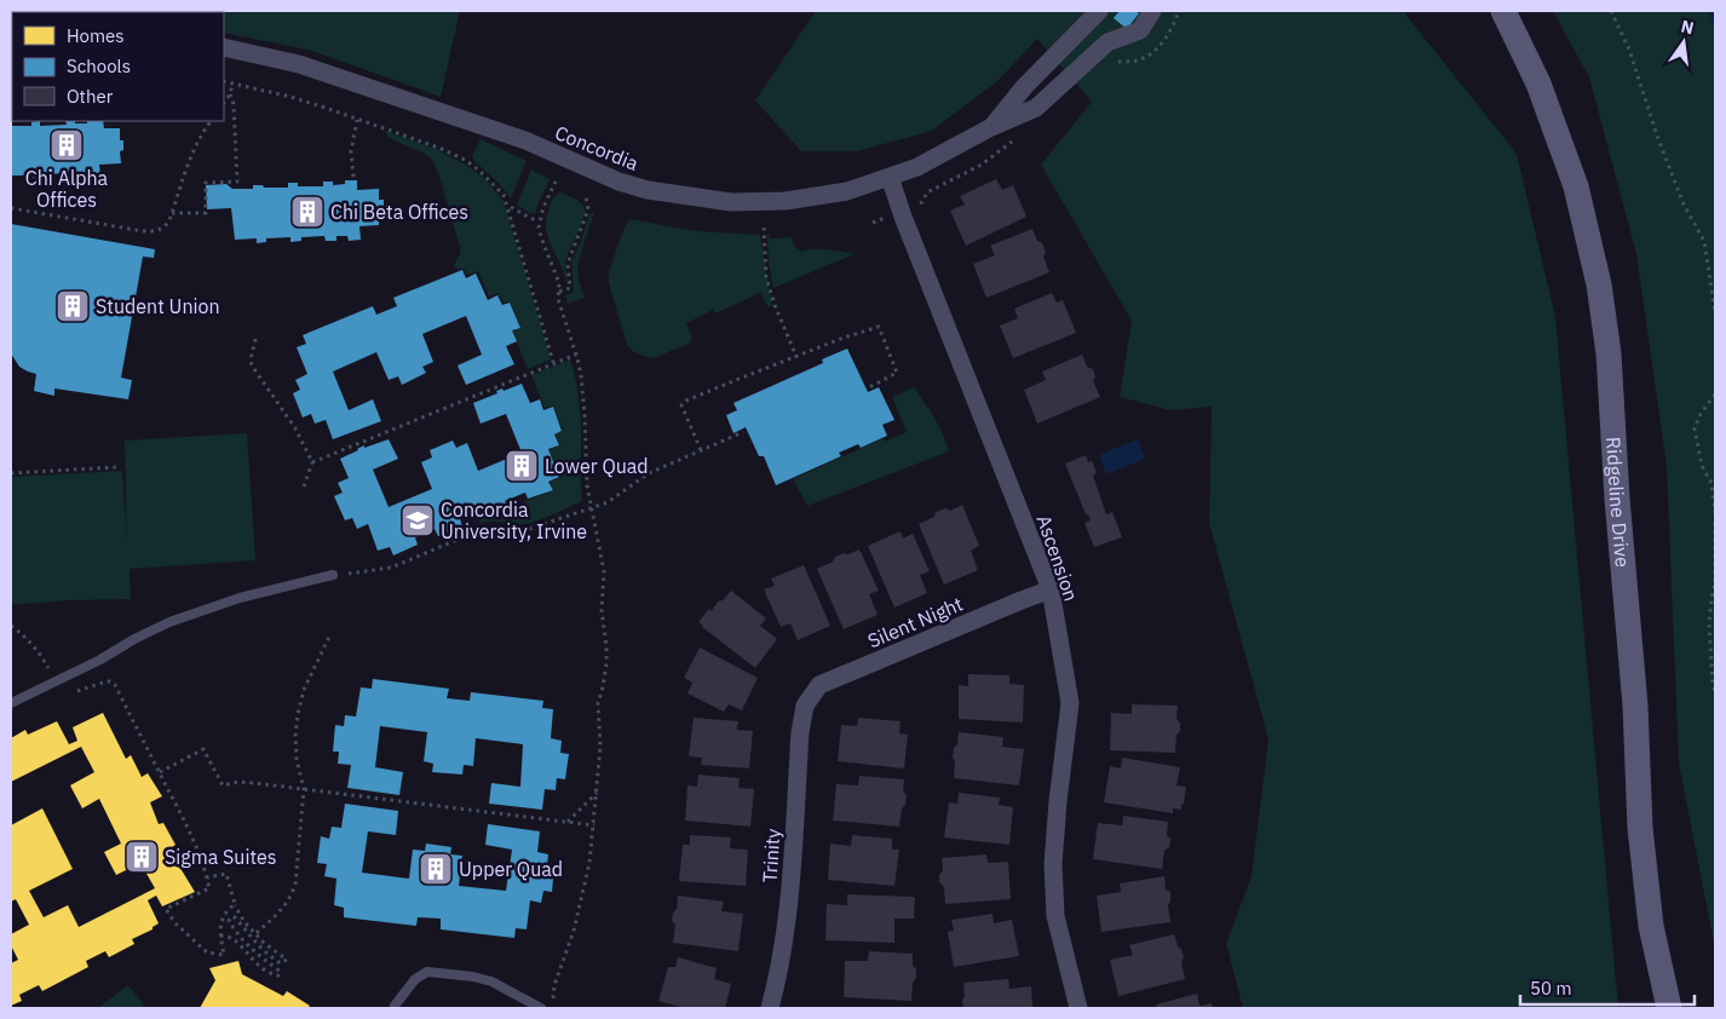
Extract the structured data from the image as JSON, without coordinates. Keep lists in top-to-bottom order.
{
  "streets": {
    "street": [
      "Concordia",
      "Ridgeline Drive",
      "Ascension",
      "Silent Night",
      "Trinity"
    ]
  },
  "crossings": [
    ["Concordia", "Ascension"],
    ["Ascension", "Silent Night"],
    ["Silent Night", "Trinity"]
  ],
  "places": {
    "building": [
      "Chi Alpha Offices",
      "Chi Beta Offices",
      "Student Union",
      "Lower Quad",
      "Sigma Suites",
      "Upper Quad"
    ],
    "school or university": ["Concordia University, Irvine"]
  },
  "legend": ["Homes", "Schools", "Other"],
  "scale_bar": "50 m",
  "north": "top"
}
